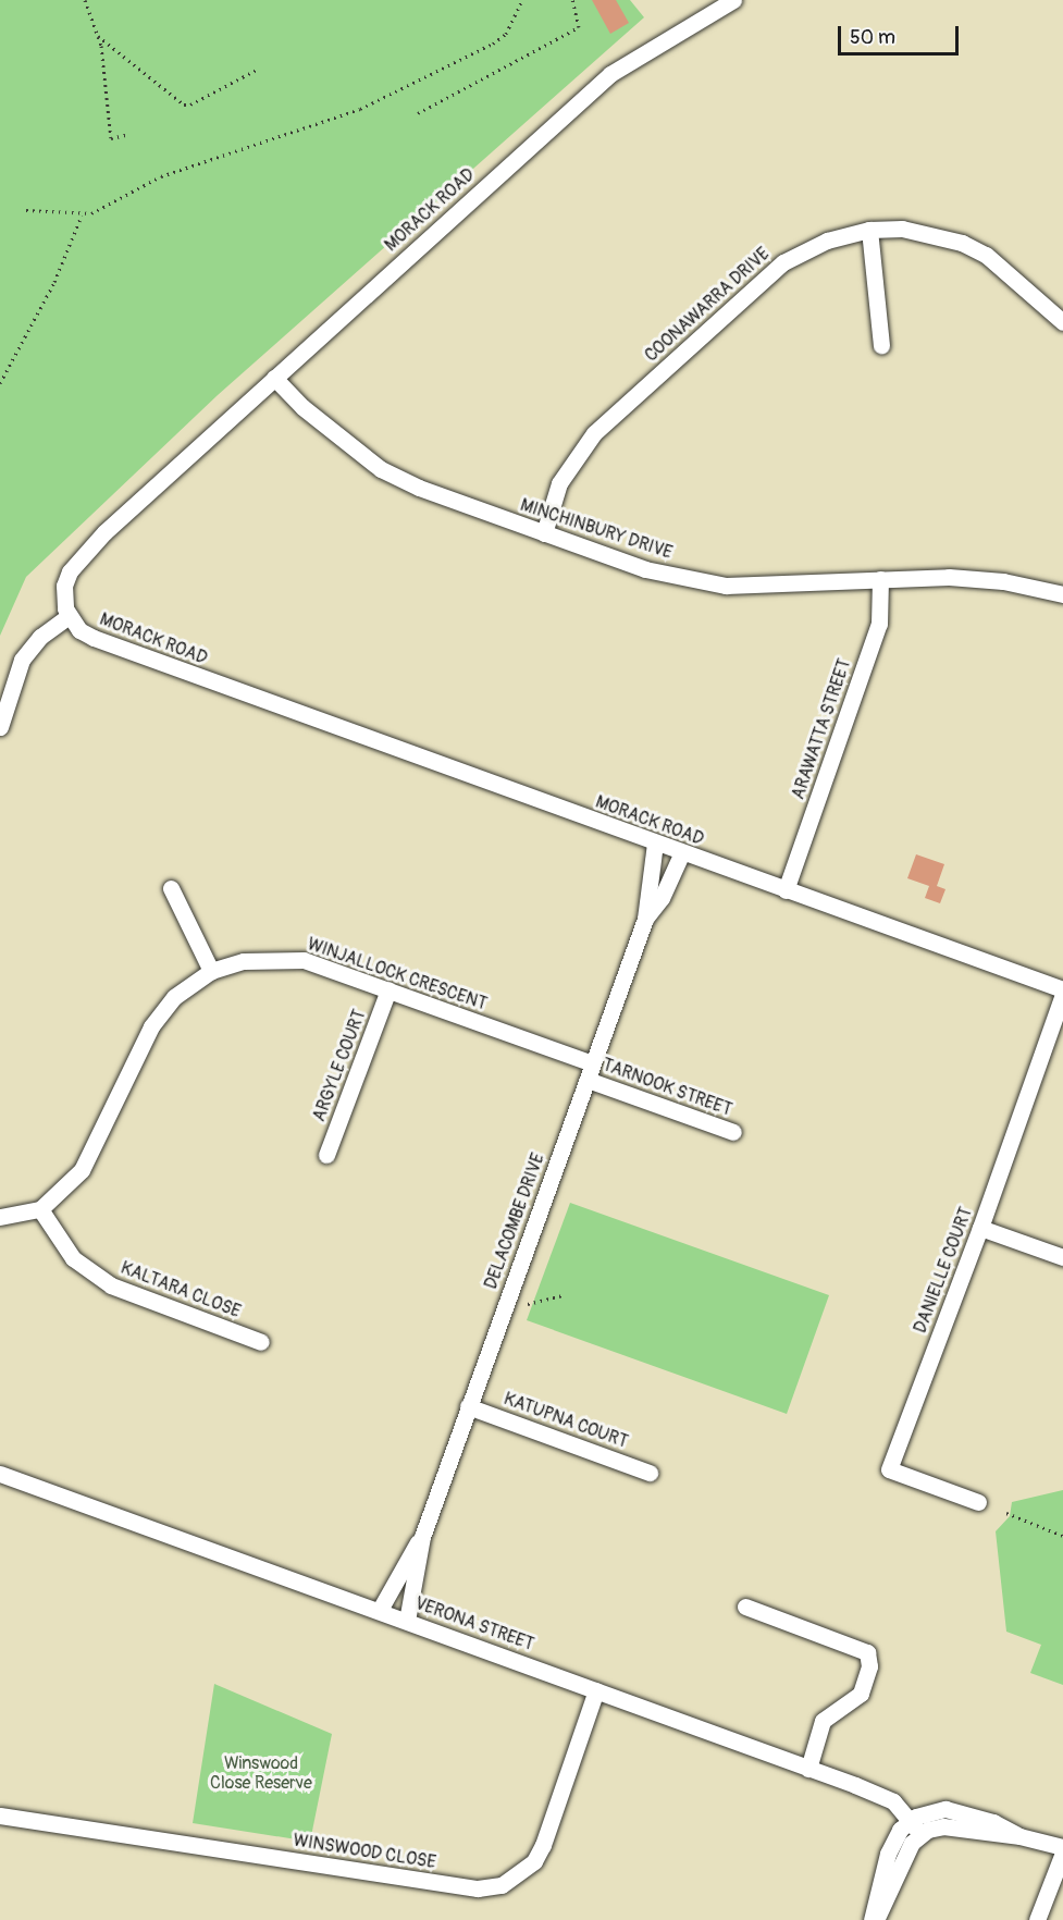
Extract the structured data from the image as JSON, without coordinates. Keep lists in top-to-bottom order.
{
  "streets": {
    "street": [
      "MORACK ROAD",
      "COONAWARRA DRIVE",
      "MINCHINBURY DRIVE",
      "ARAWATTA STREET",
      "WINJALLOCK CRESCENT",
      "ARGYLE COURT",
      "TARNOOK STREET",
      "DELACOMBE DRIVE",
      "DANIELLE COURT",
      "KALTARA CLOSE",
      "KATUPNA COURT",
      "VERONA STREET",
      "WINSWOOD CLOSE"
    ]
  },
  "crossings": [
    ["MORACK ROAD", "MINCHINBURY DRIVE"],
    ["MORACK ROAD", "ARAWATTA STREET"],
    ["MORACK ROAD", "DELACOMBE DRIVE"],
    ["MORACK ROAD", "DANIELLE COURT"],
    ["COONAWARRA DRIVE", "MINCHINBURY DRIVE"],
    ["MINCHINBURY DRIVE", "ARAWATTA STREET"],
    ["WINJALLOCK CRESCENT", "ARGYLE COURT"],
    ["WINJALLOCK CRESCENT", "DELACOMBE DRIVE"],
    ["WINJALLOCK CRESCENT", "KALTARA CLOSE"],
    ["TARNOOK STREET", "DELACOMBE DRIVE"],
    ["DELACOMBE DRIVE", "KATUPNA COURT"],
    ["DELACOMBE DRIVE", "VERONA STREET"],
    ["VERONA STREET", "WINSWOOD CLOSE"]
  ],
  "parks": ["Winswood Close Reserve"],
  "scale_bar": "50 m"
}
